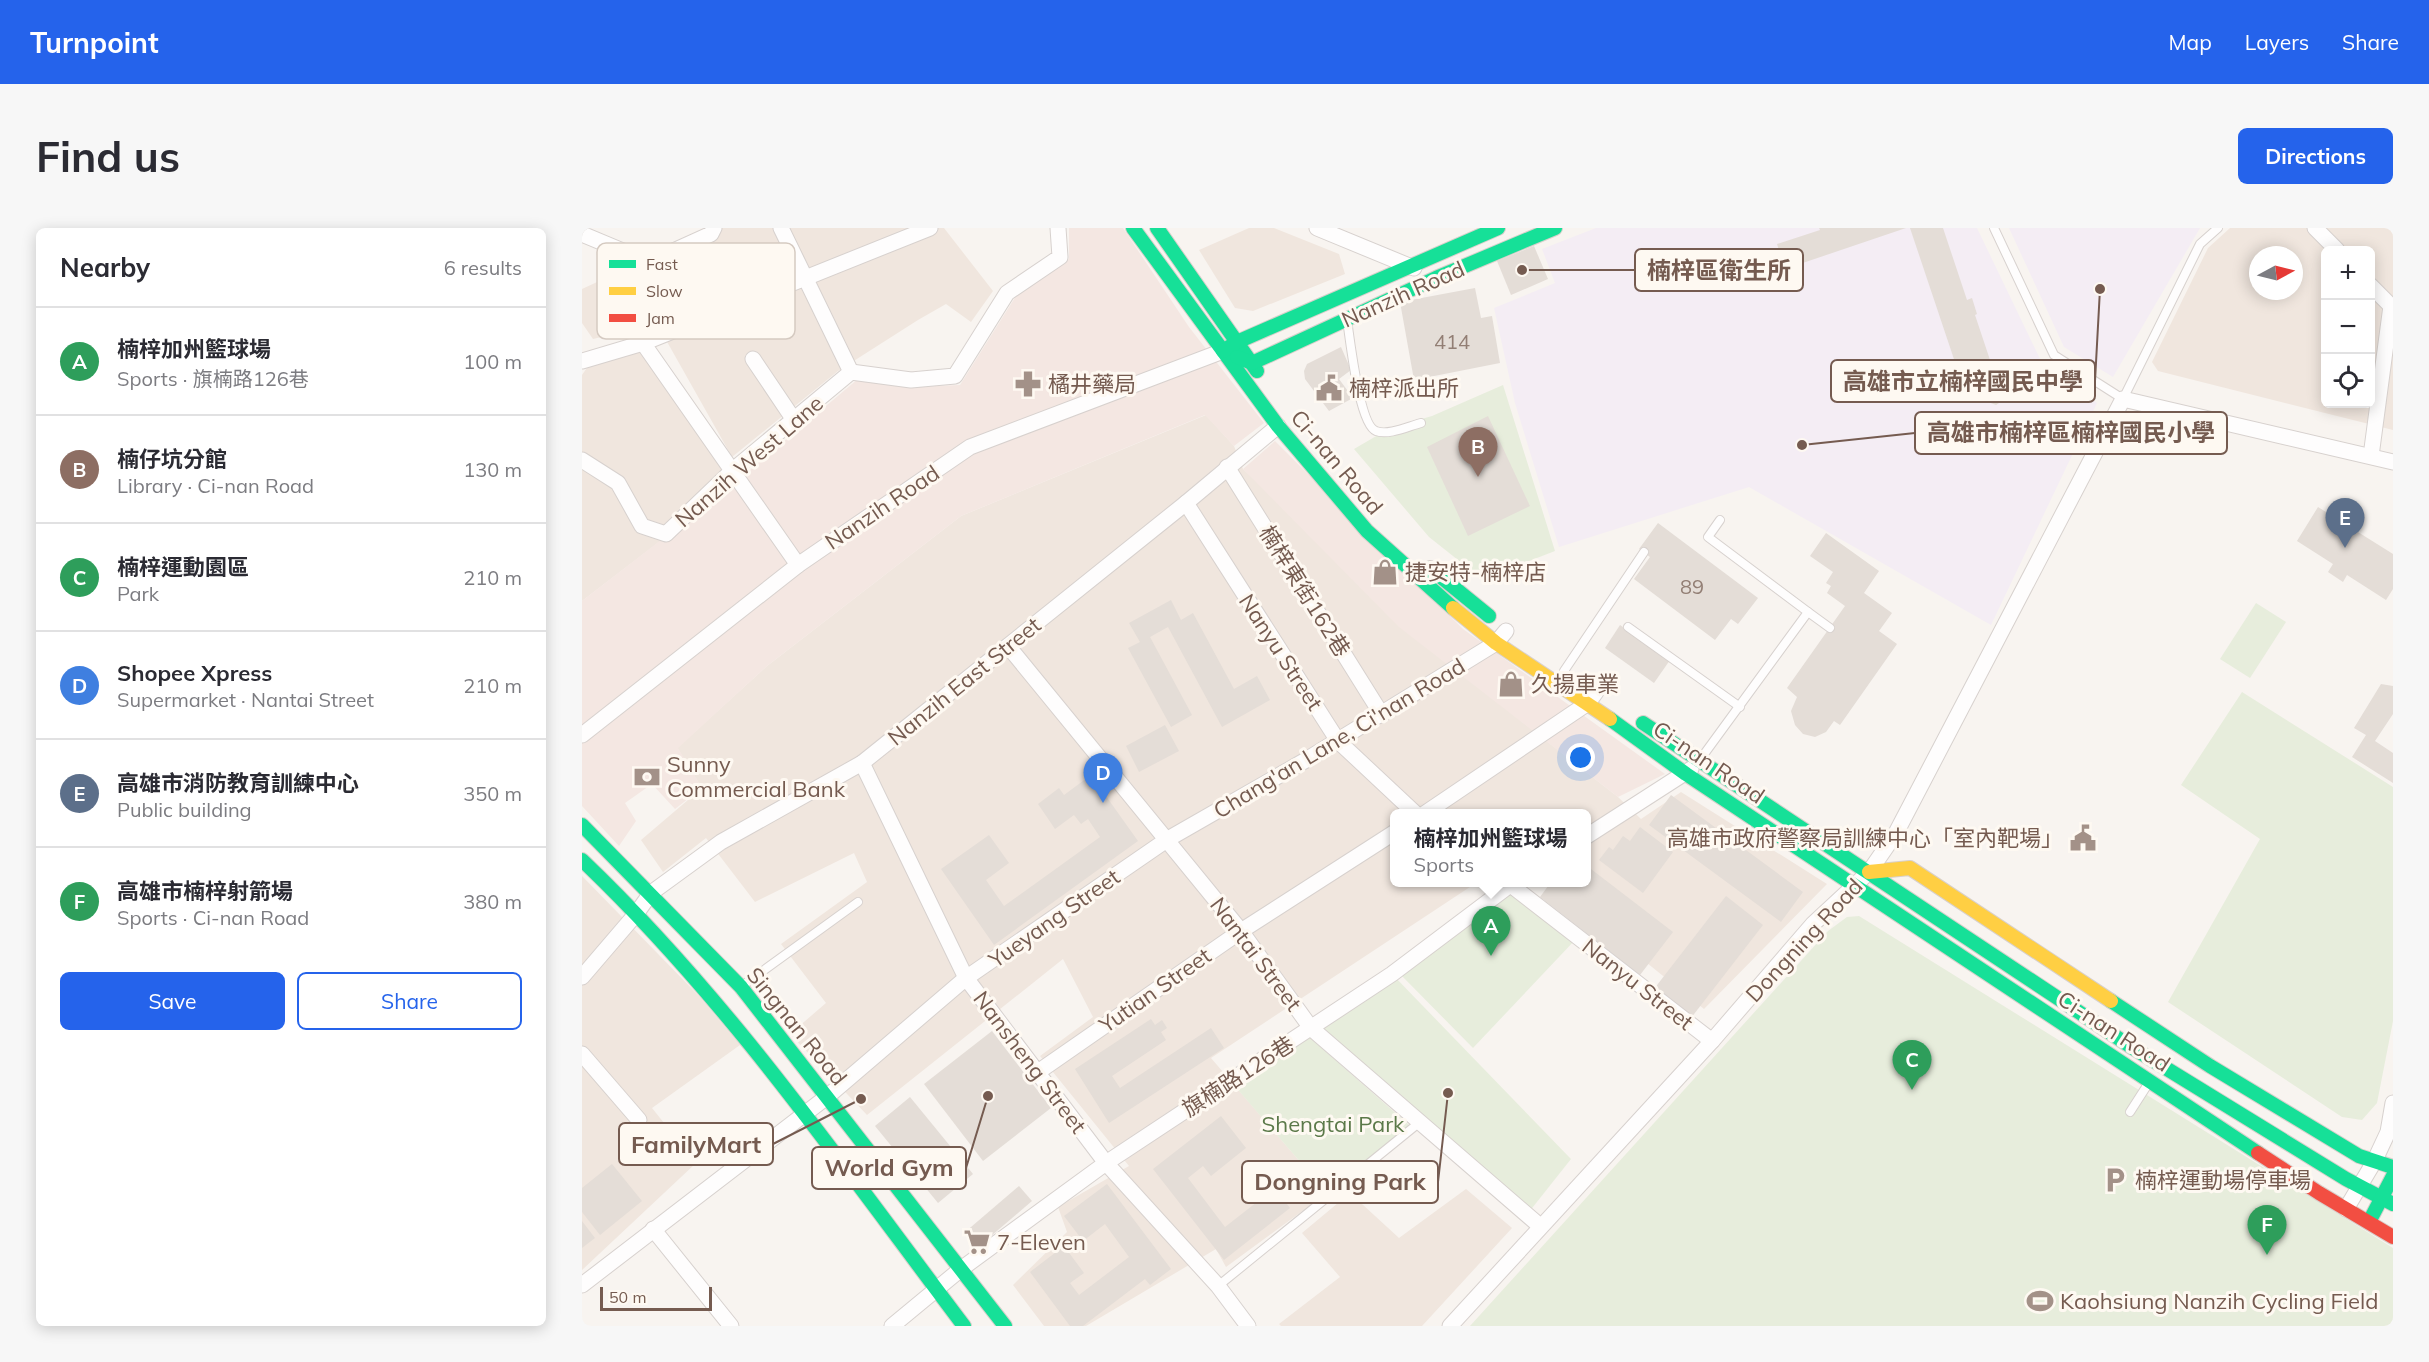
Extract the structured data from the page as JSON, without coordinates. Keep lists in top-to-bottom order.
{
  "streets": {
    "main road": ["Nanzih Road", "Ci-nan Road", "Singnan Road"],
    "street": [
      "Nanzih West Lane",
      "楠梓東街162巷",
      "Nanyu Street",
      "Nanzih East Street",
      "Chang'an Lane, Ci'nan Road",
      "Yueyang Street",
      "Dongning Road",
      "Nantai Street",
      "Yutian Street",
      "Nansheng Street",
      "旗楠路126巷"
    ]
  },
  "crossings": [
    ["Nanzih Road", "Ci-nan Road"],
    ["Ci-nan Road", "Nanzih East Street"],
    ["Ci-nan Road", "Chang'an Lane, Ci'nan Road"],
    ["Ci-nan Road", "Dongning Road"],
    ["楠梓東街162巷", "Nanzih East Street"],
    ["楠梓東街162巷", "Chang'an Lane, Ci'nan Road"],
    ["Nanyu Street", "Nanzih East Street"],
    ["Nanyu Street", "Chang'an Lane, Ci'nan Road"],
    ["Nanyu Street", "Dongning Road"],
    ["Nanzih East Street", "Nantai Street"],
    ["Nanzih East Street", "Singnan Road"],
    ["Nanzih East Street", "Nansheng Street"],
    ["Chang'an Lane, Ci'nan Road", "Yueyang Street"],
    ["Chang'an Lane, Ci'nan Road", "Nantai Street"],
    ["Yueyang Street", "Nantai Street"],
    ["Yueyang Street", "Singnan Road"],
    ["Yueyang Street", "Nansheng Street"],
    ["Dongning Road", "Nantai Street"],
    ["Nantai Street", "Yutian Street"],
    ["Nantai Street", "旗楠路126巷"],
    ["Yutian Street", "Nansheng Street"],
    ["Singnan Road", "旗楠路126巷"],
    ["Nansheng Street", "旗楠路126巷"]
  ],
  "parks": ["Shengtai Park"],
  "places": {
    "other": [
      "楠梓區衛生所",
      "高雄市立楠梓國民中學",
      "高雄市楠梓區楠梓國民小學",
      "Dongning Park",
      "World Gym",
      "FamilyMart"
    ],
    "pharmacy": ["橘井藥局"],
    "public building": ["楠梓派出所", "高雄市政府警察局訓練中心「室內靶場」"],
    "shop": ["捷安特-楠梓店", "久揚車業"],
    "bank": ["Sunny Commercial Bank"],
    "parking": ["楠梓運動場停車場"],
    "supermarket": ["7-Eleven"],
    "sports": ["Kaohsiung Nanzih Cycling Field"]
  },
  "house_numbers": ["414", "89"],
  "legend": ["Fast", "Slow", "Jam"],
  "scale_bar": "50 m",
  "north": "right",
  "page": {
    "header": "Turnpoint",
    "nav": ["Map", "Layers", "Share"],
    "buttons": [
      "Directions",
      ["Save", "Share"]
    ],
    "title": "Find us",
    "heading": ["Nearby", "6 results"],
    "map_buttons": ["+", "−"],
    "list": [
      {
        "mark": "A",
        "name": "楠梓加州籃球場",
        "note": "Sports · 旗楠路126巷",
        "value": "100 m"
      },
      {
        "mark": "B",
        "name": "楠仔坑分館",
        "note": "Library · Ci-nan Road",
        "value": "130 m"
      },
      {
        "mark": "C",
        "name": "楠梓運動園區",
        "note": "Park",
        "value": "210 m"
      },
      {
        "mark": "D",
        "name": "Shopee Xpress",
        "note": "Supermarket · Nantai Street",
        "value": "210 m"
      },
      {
        "mark": "E",
        "name": "高雄市消防教育訓練中心",
        "note": "Public building",
        "value": "350 m"
      },
      {
        "mark": "F",
        "name": "高雄市楠梓射箭場",
        "note": "Sports · Ci-nan Road",
        "value": "380 m"
      }
    ],
    "pins": [
      "B",
      "E",
      "D",
      "A",
      "C",
      "F"
    ],
    "popup": ["楠梓加州籃球場", "Sports"],
    "scale": "50 m"
  }
}
